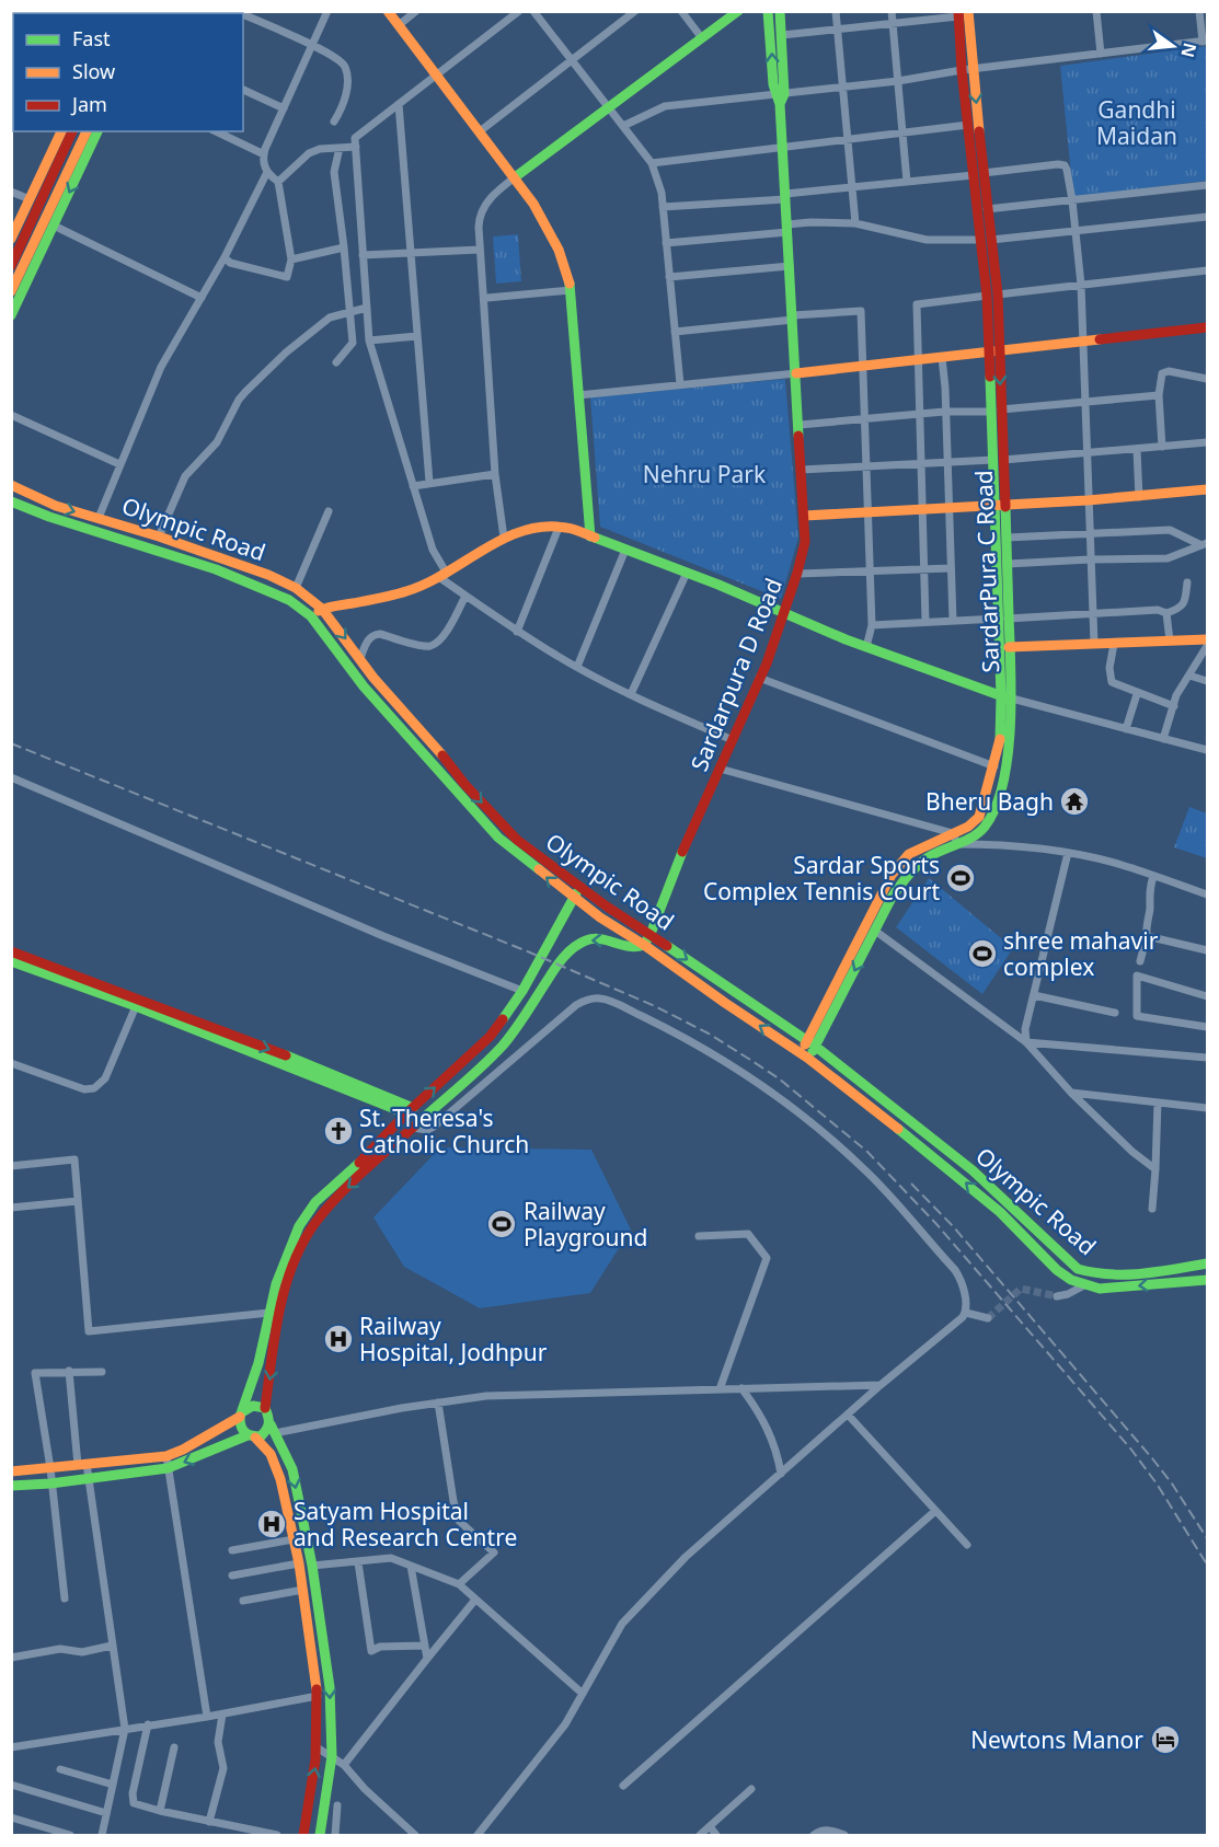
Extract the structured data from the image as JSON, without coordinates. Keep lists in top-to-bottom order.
{
  "streets": {
    "street": ["Olympic Road", "SardarPura C Road", "Sardarpura D Road"]
  },
  "crossings": [
    ["Olympic Road", "SardarPura C Road"],
    ["Olympic Road", "Sardarpura D Road"]
  ],
  "parks": ["Gandhi Maidan", "Nehru Park"],
  "places": {
    "temple": ["Bheru Bagh"],
    "sports": ["Sardar Sports Complex Tennis Court", "shree mahavir complex", "Railway Playground"],
    "church": ["St. Theresa's Catholic Church"],
    "hospital": ["Railway Hospital, Jodhpur", "Satyam Hospital and Research Centre"],
    "hotel": ["Newtons Manor"]
  },
  "legend": ["Fast", "Slow", "Jam"],
  "north": "right"
}
